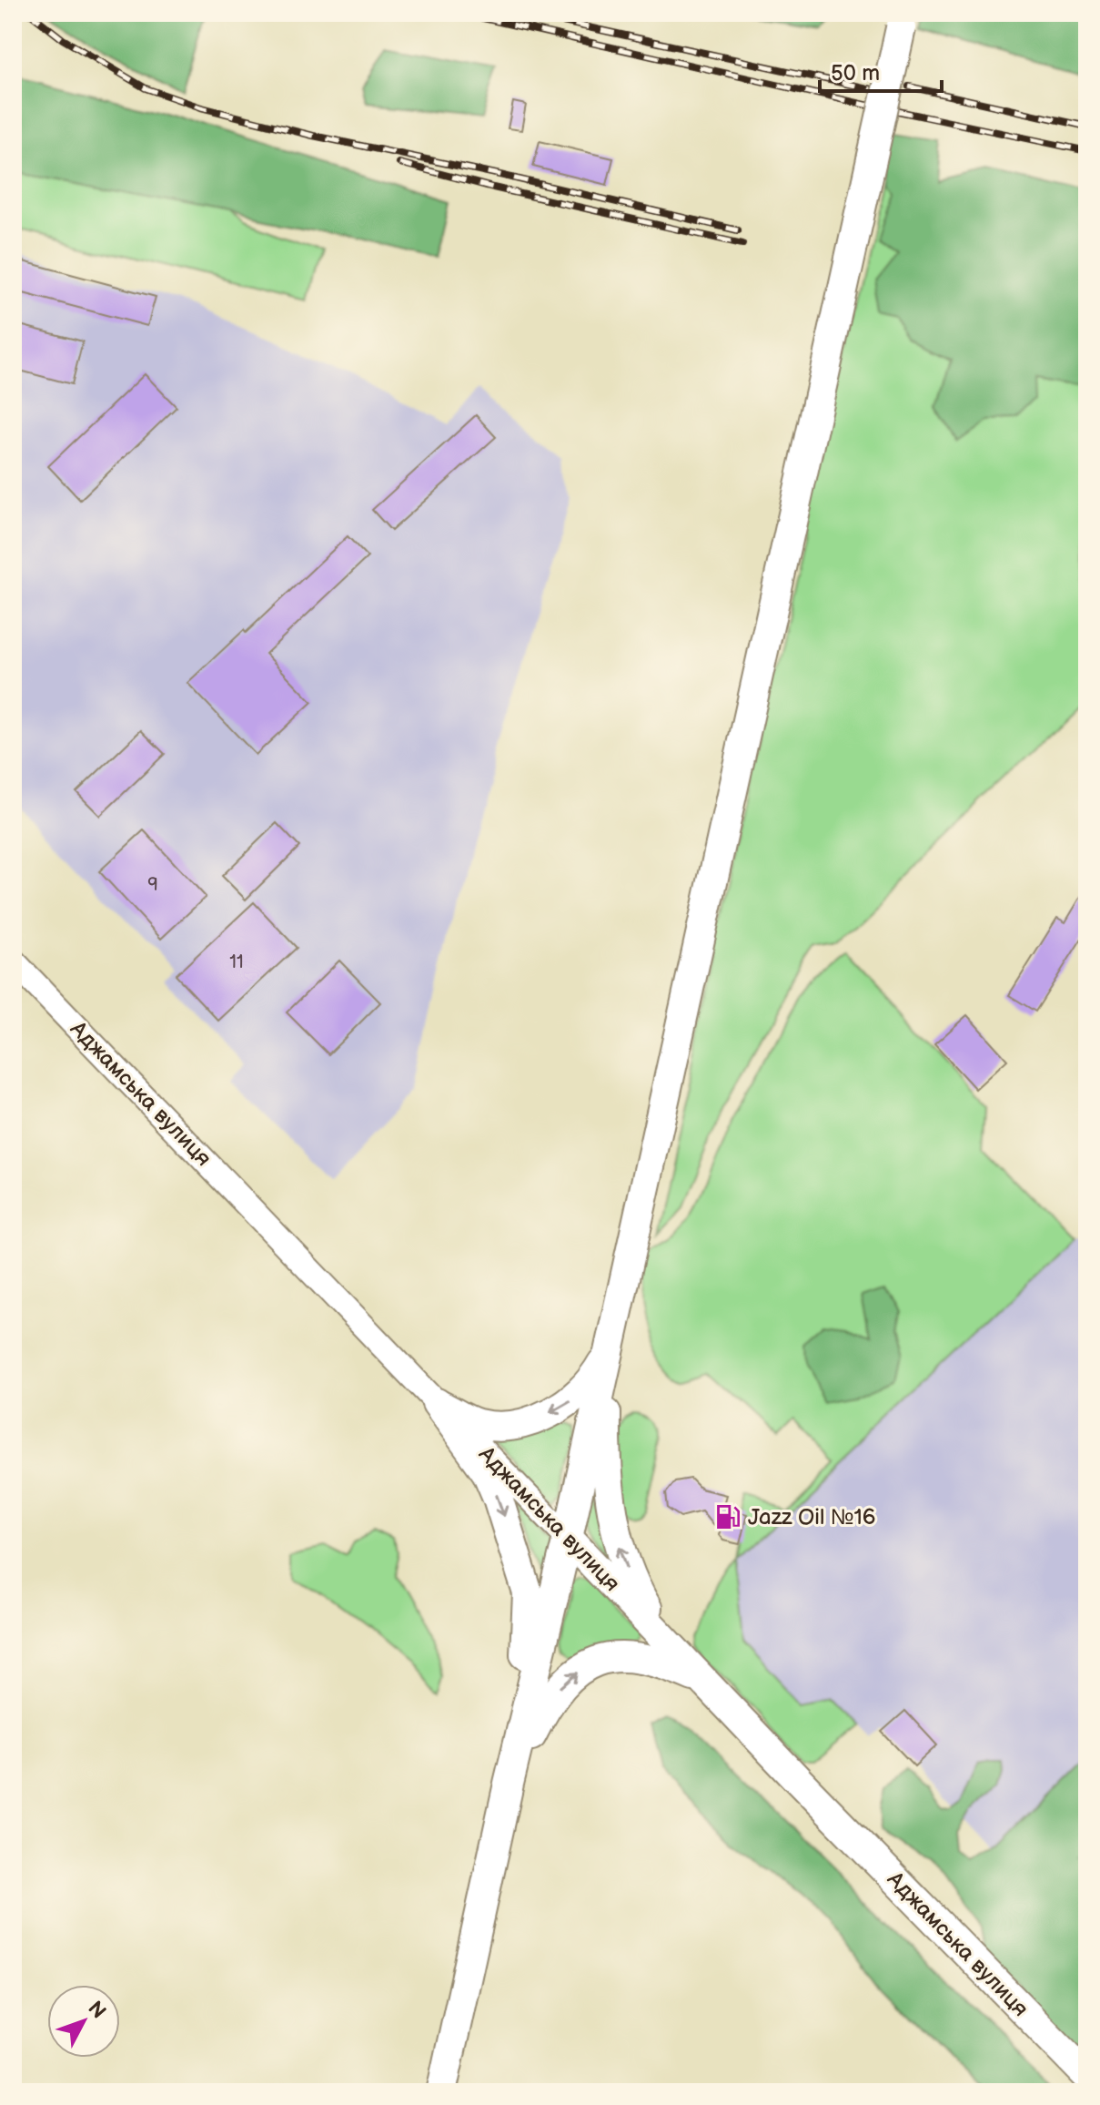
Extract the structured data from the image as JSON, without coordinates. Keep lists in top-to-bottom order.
{
  "streets": {
    "main road": ["Аджамська вулиця"]
  },
  "places": {
    "fuel station": ["Jazz Oil №16"]
  },
  "house_numbers": ["9", "11"],
  "scale_bar": "50 m",
  "north": "top right"
}
